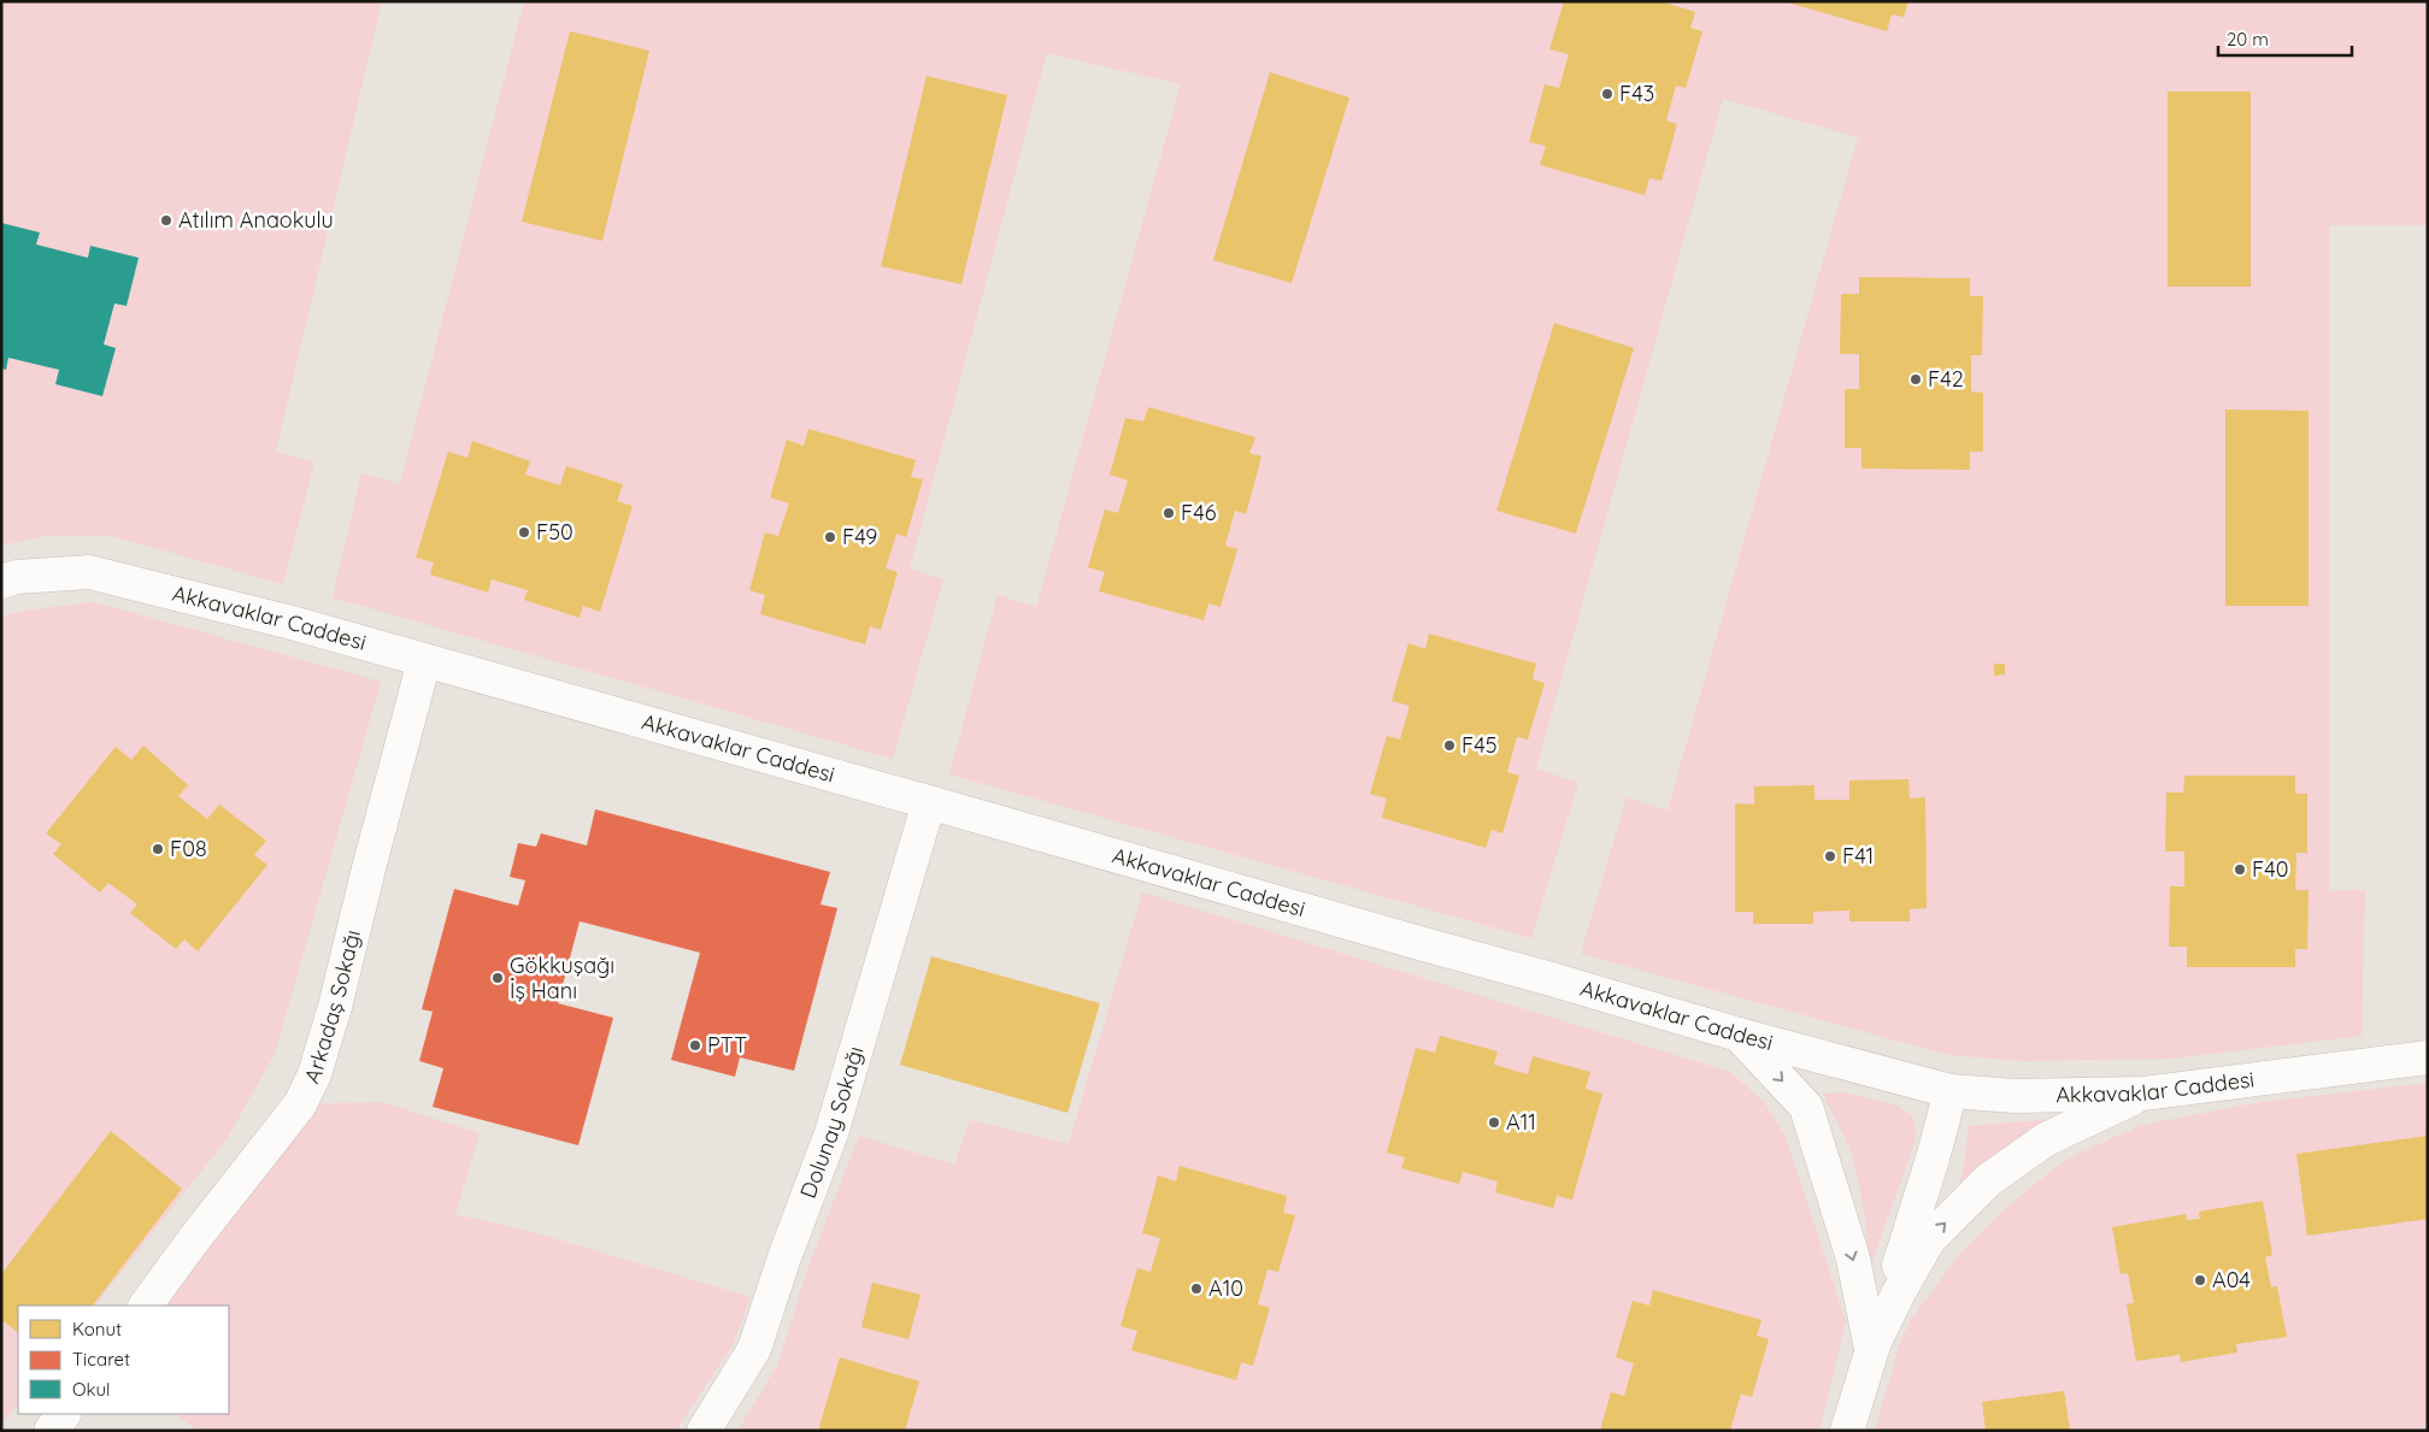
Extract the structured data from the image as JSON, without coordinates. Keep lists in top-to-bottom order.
{
  "streets": {
    "street": ["Akkavaklar Caddesi", "Arkadaş Sokağı", "Dolunay Sokağı"]
  },
  "crossings": [
    ["Akkavaklar Caddesi", "Arkadaş Sokağı"],
    ["Akkavaklar Caddesi", "Dolunay Sokağı"]
  ],
  "places": [
    "F43",
    "Atılım Anaokulu",
    "F42",
    "F46",
    "F50",
    "F49",
    "F45",
    "F08",
    "F41",
    "F40",
    "Gökkuşağı İş Hanı",
    "PTT",
    "A11",
    "A04",
    "A10"
  ],
  "legend": ["Konut", "Ticaret", "Okul"],
  "scale_bar": "20 m"
}
